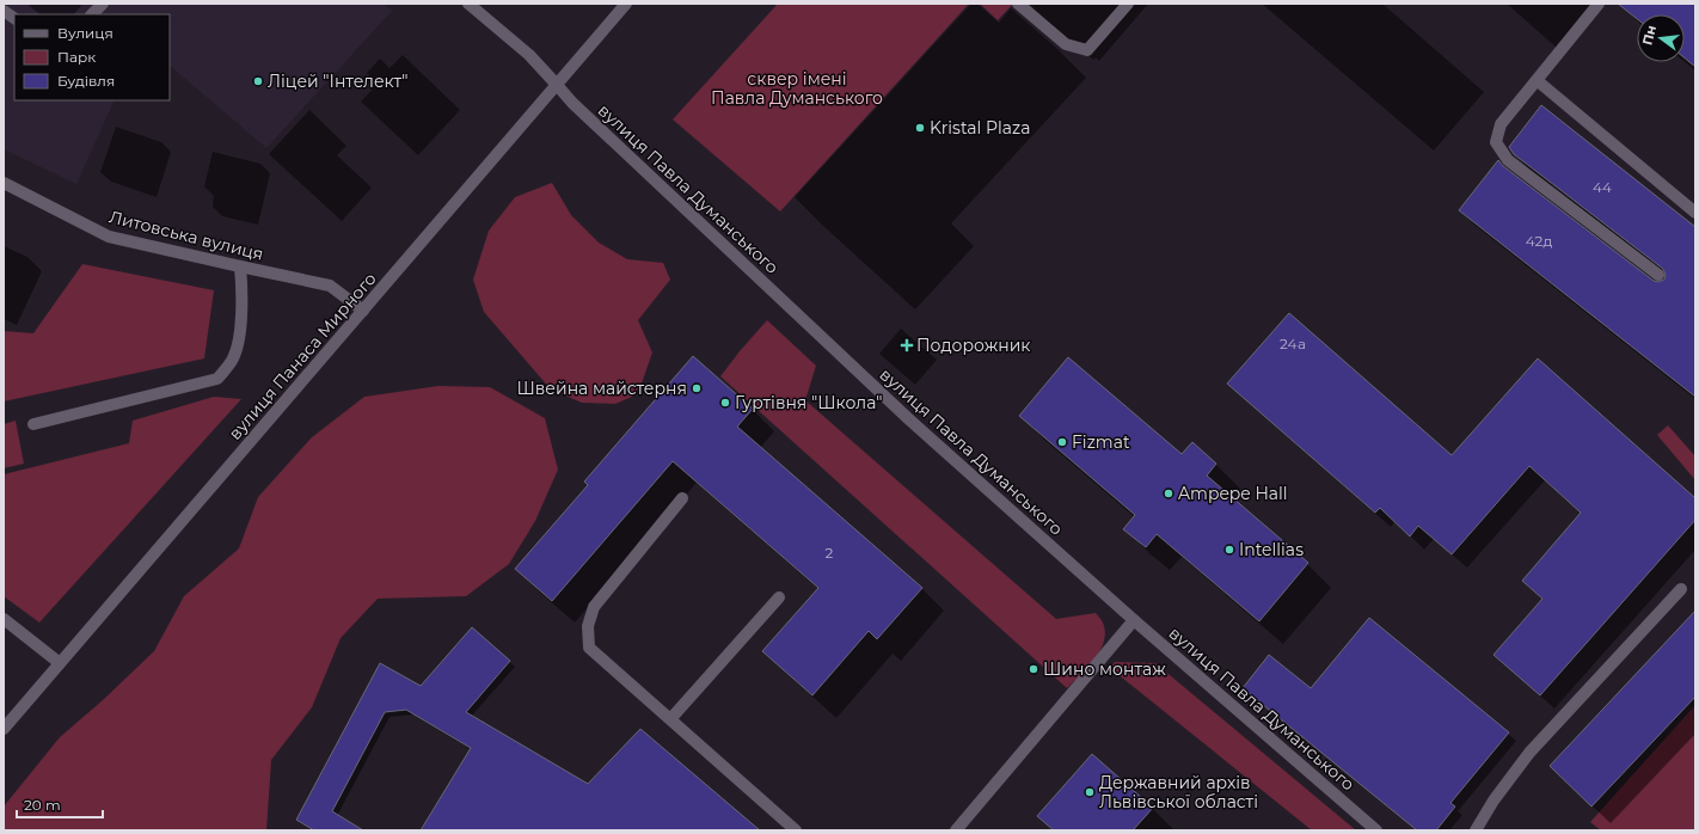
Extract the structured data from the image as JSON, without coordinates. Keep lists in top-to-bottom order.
{
  "streets": {
    "street": ["вулиця Павла Думанського", "Литовська вулиця", "вулиця Панаса Мирного"]
  },
  "crossings": [
    ["вулиця Павла Думанського", "вулиця Панаса Мирного"],
    ["Литовська вулиця", "вулиця Панаса Мирного"]
  ],
  "parks": ["сквер імені Павла Думанського"],
  "places": {
    "other": [
      "Ліцей \"Інтелект\"",
      "Kristal Plaza",
      "Швейна майстерня",
      "Гуртівня \"Школа\"",
      "Fizmat",
      "Ampepe Hall",
      "Intellias",
      "Шино монтаж",
      "Державний архів Львівської області"
    ],
    "health": ["Подорожник"]
  },
  "house_numbers": [
    "44",
    "42д",
    "24а",
    "2"
  ],
  "legend": ["Вулиця", "Парк", "Будівля"],
  "scale_bar": "20 m",
  "north": "left"
}
